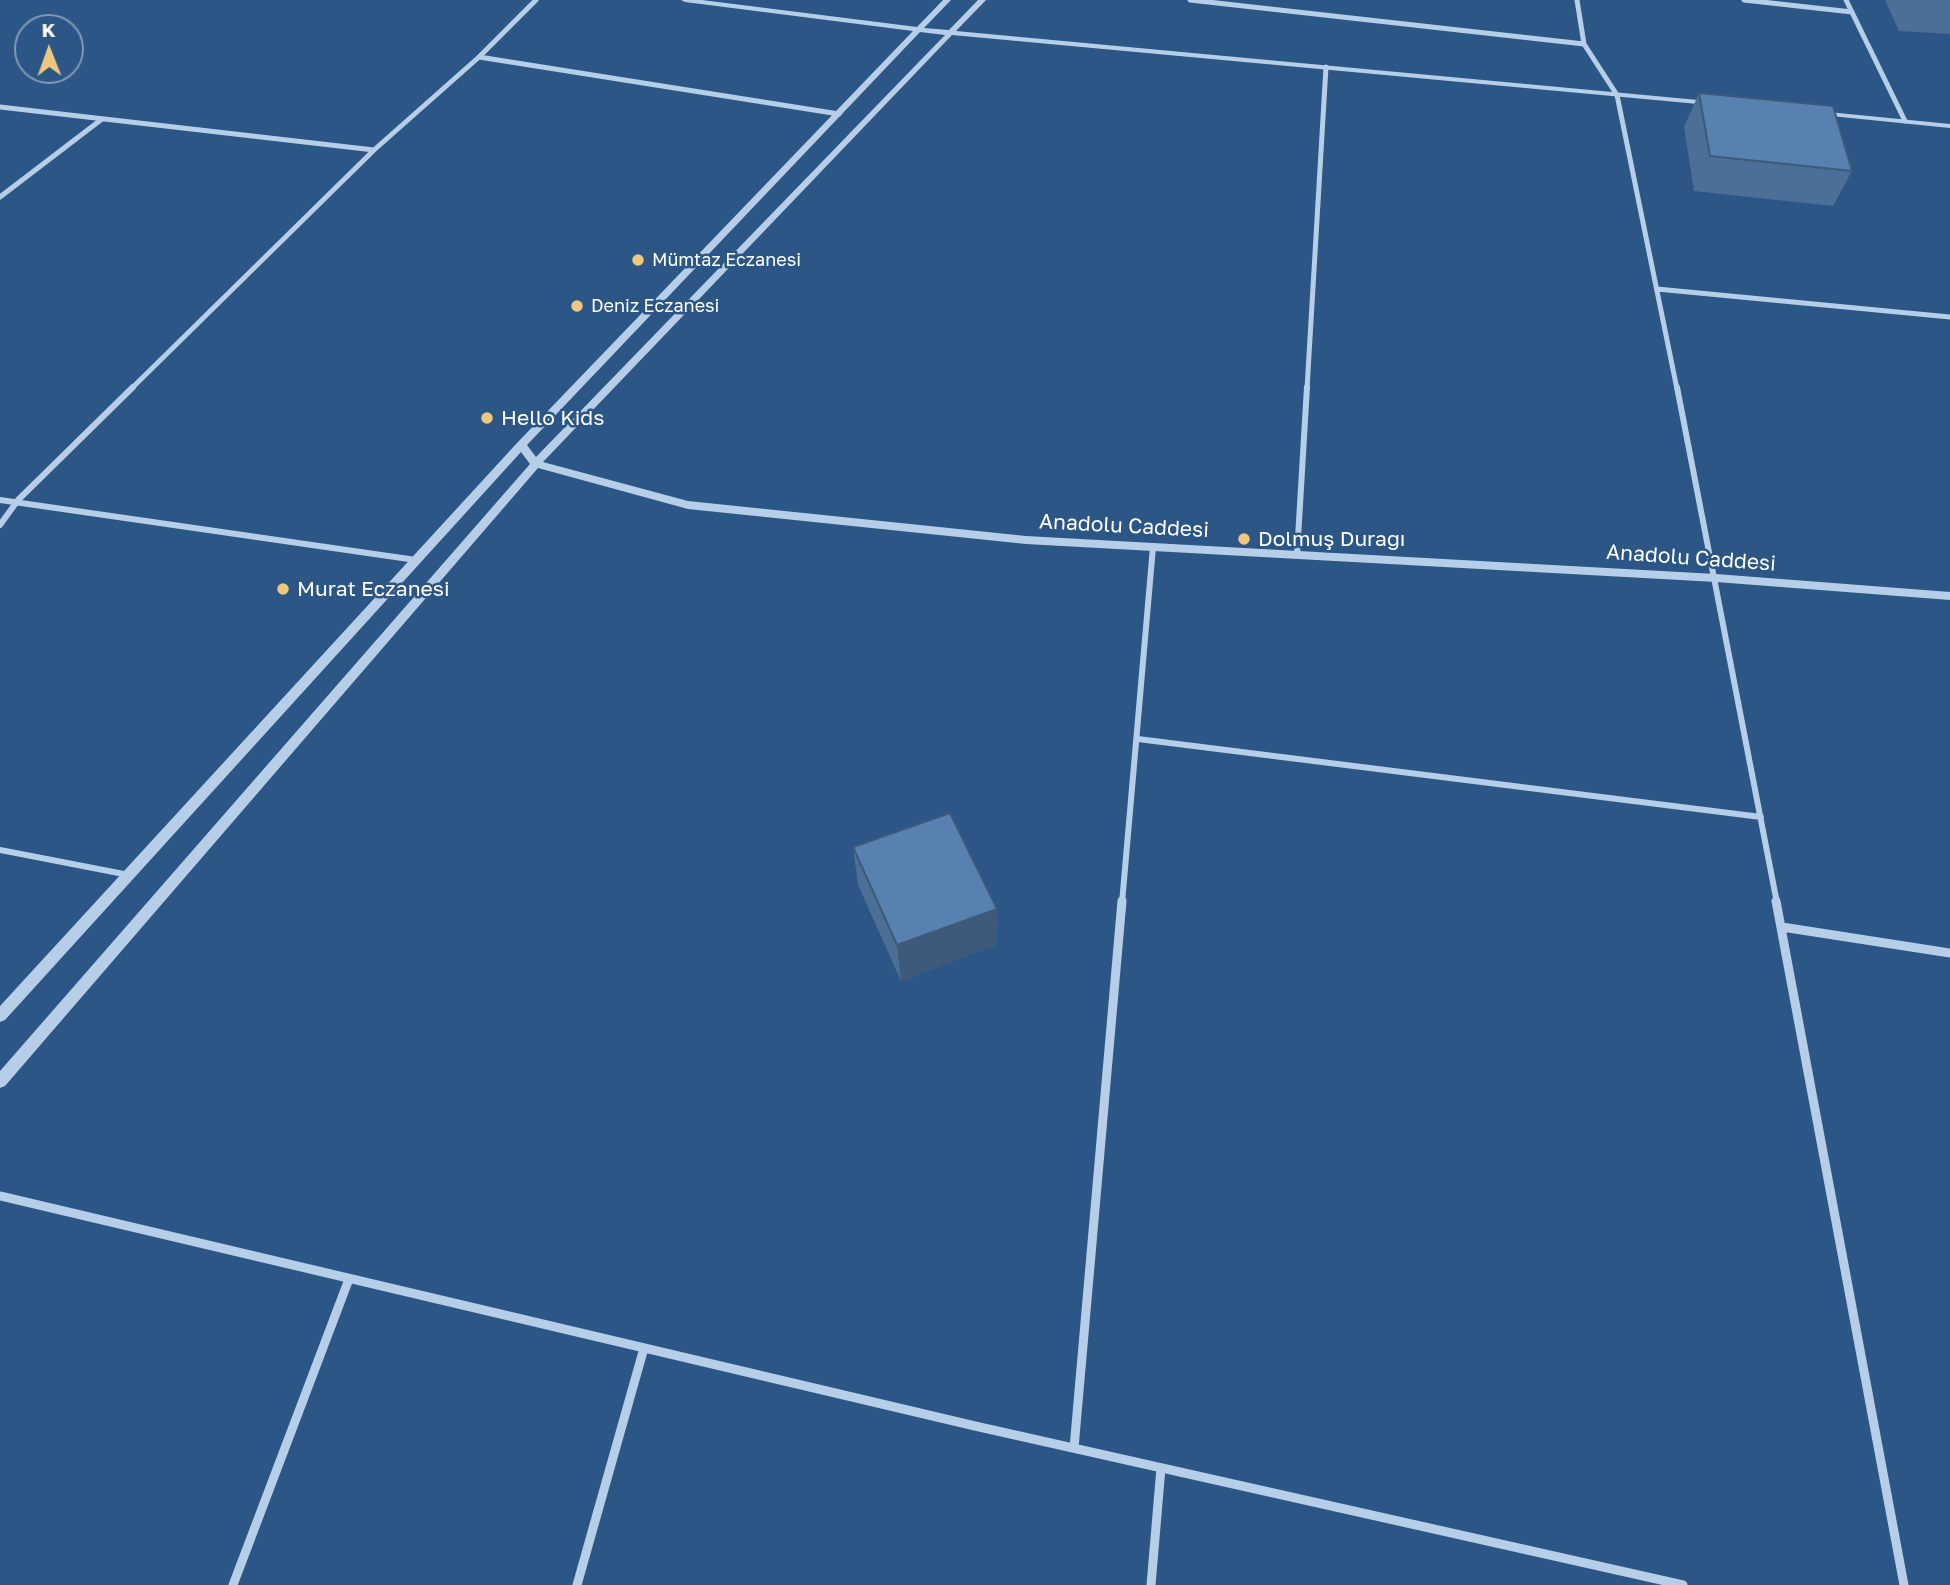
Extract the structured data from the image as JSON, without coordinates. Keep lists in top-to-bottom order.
{
  "streets": {
    "street": ["Anadolu Caddesi"]
  },
  "places": [
    "Mümtaz Eczanesi",
    "Deniz Eczanesi",
    "Hello Kids",
    "Dolmuş Durağı",
    "Murat Eczanesi"
  ],
  "north": "top"
}
